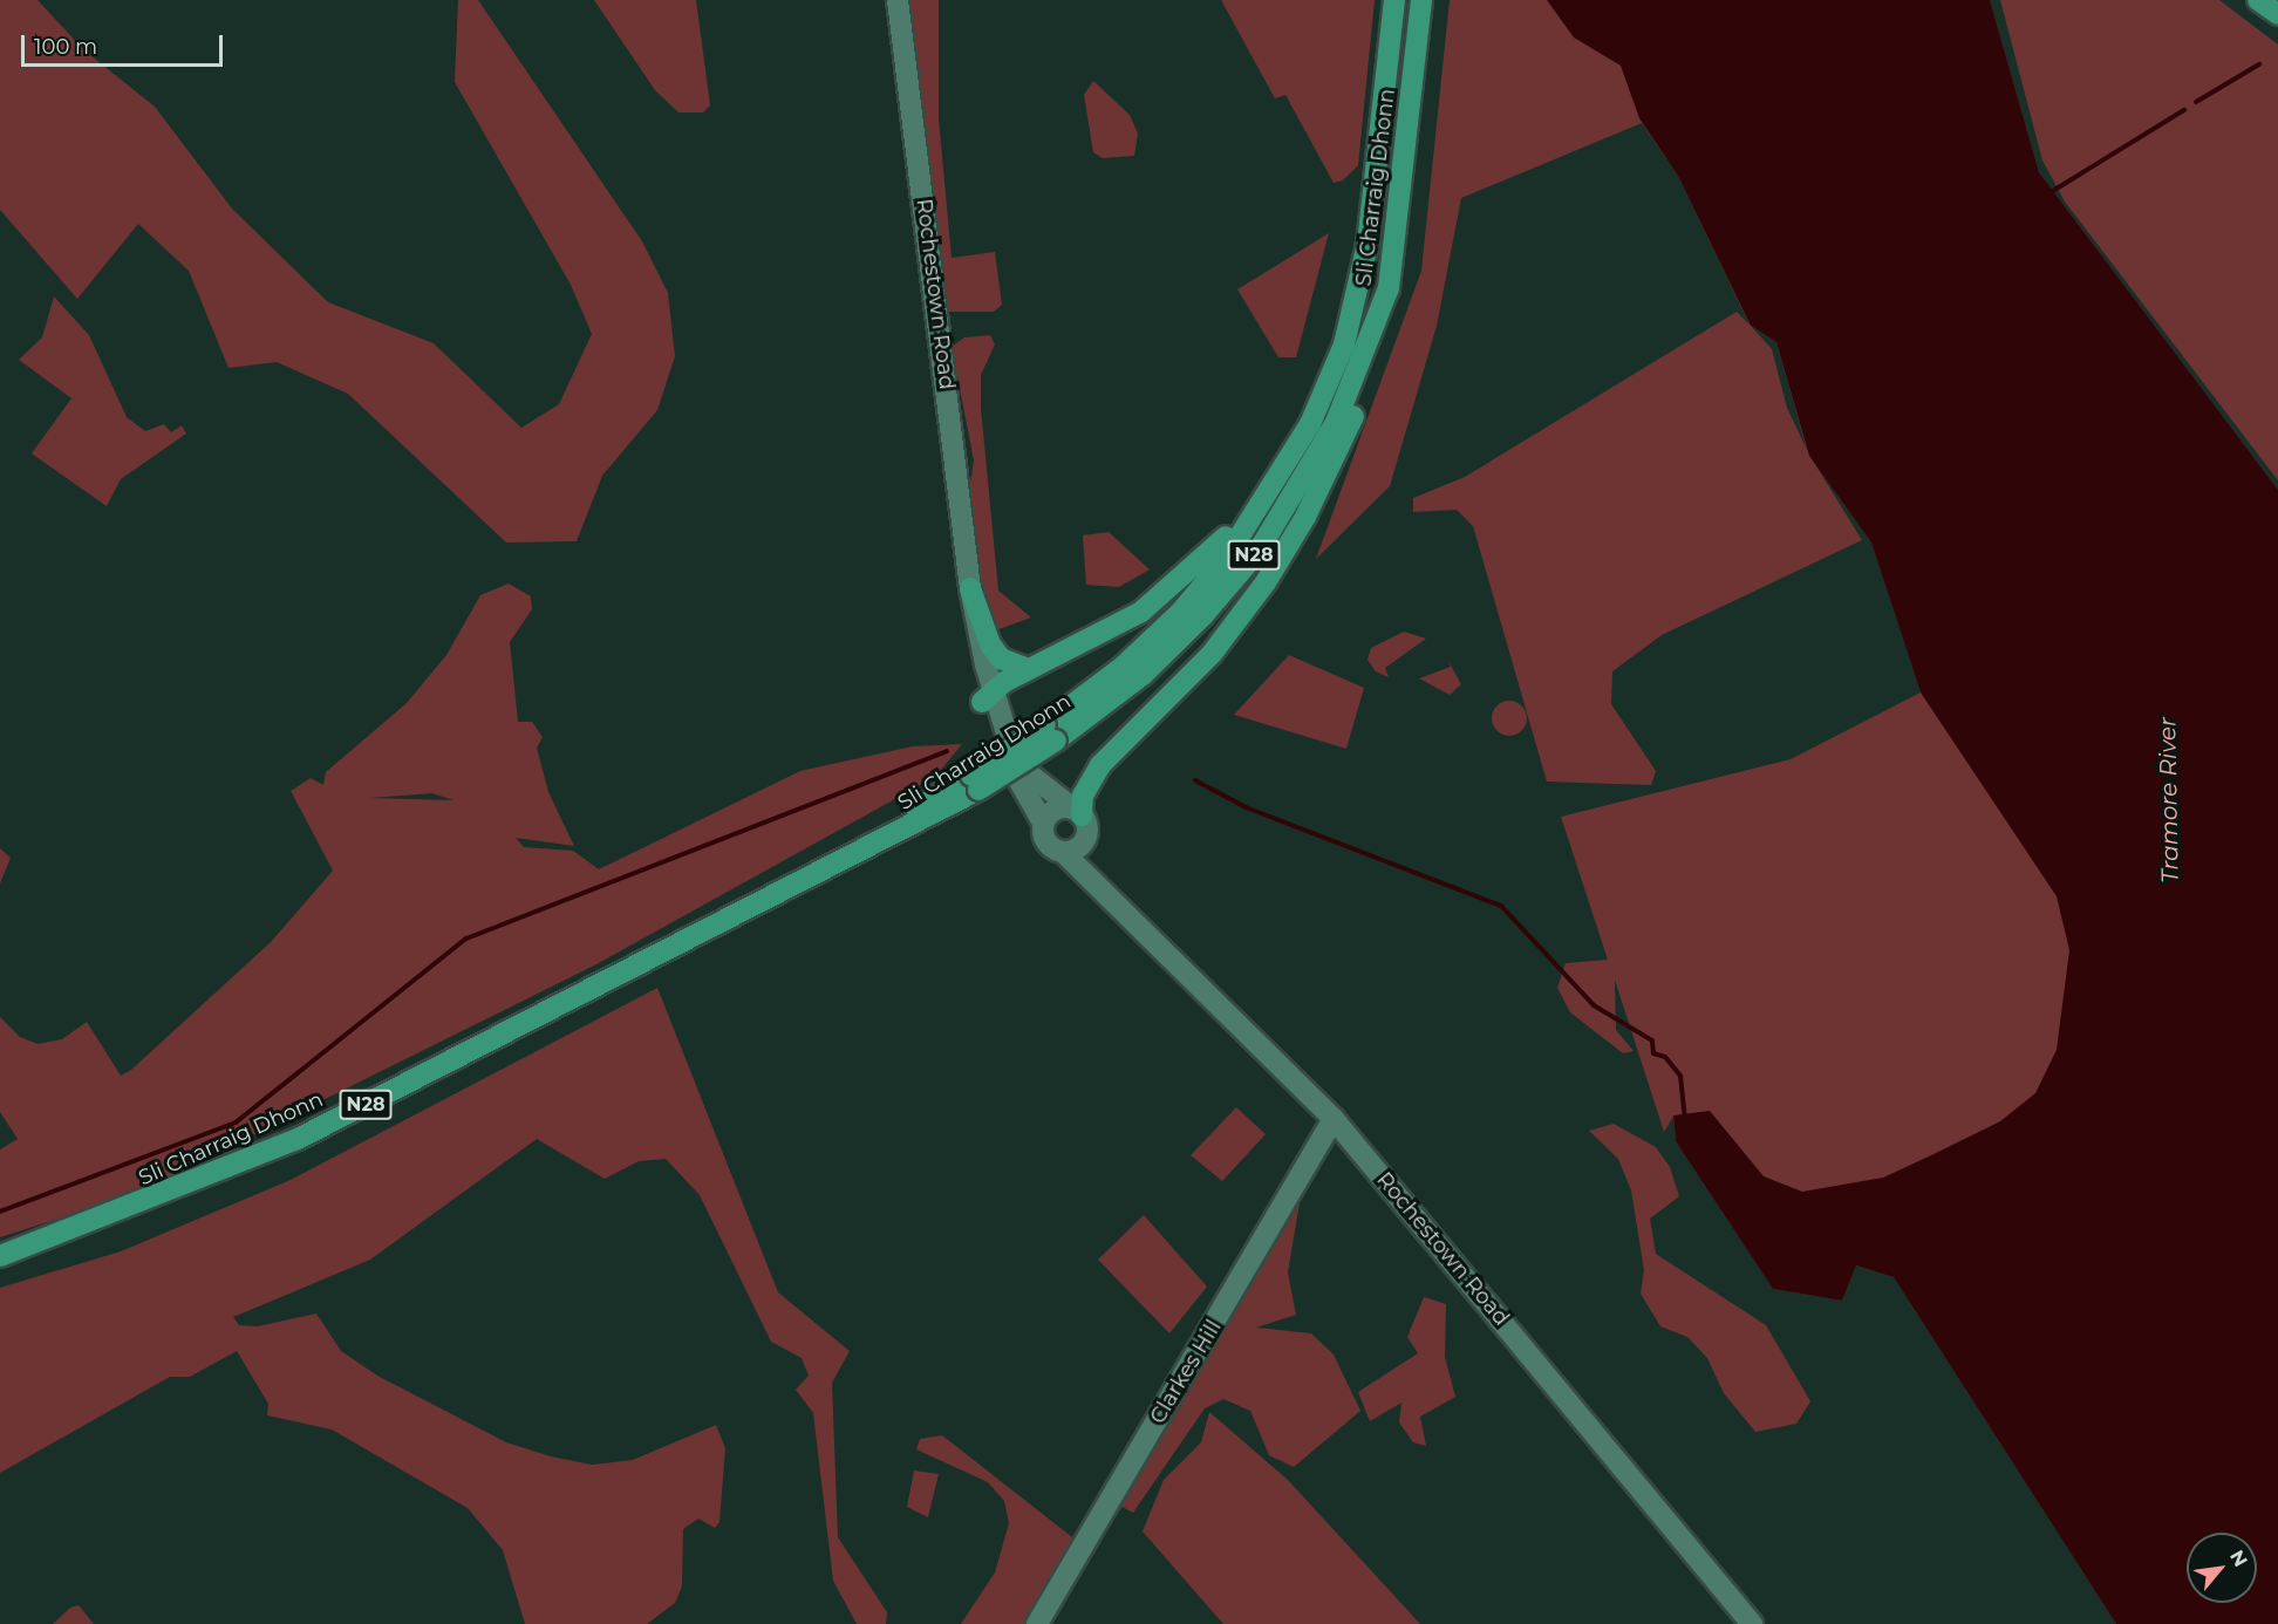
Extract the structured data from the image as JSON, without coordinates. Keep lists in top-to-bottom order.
{
  "streets": {
    "highway": ["Sli Charraig Dhonn", "N28"],
    "main road": ["Rochestown Road", "Clarkes Hill"]
  },
  "crossings": [
    ["Rochestown Road", "Clarkes Hill"]
  ],
  "water": ["Tramore River"],
  "scale_bar": "100 m",
  "north": "top right"
}
